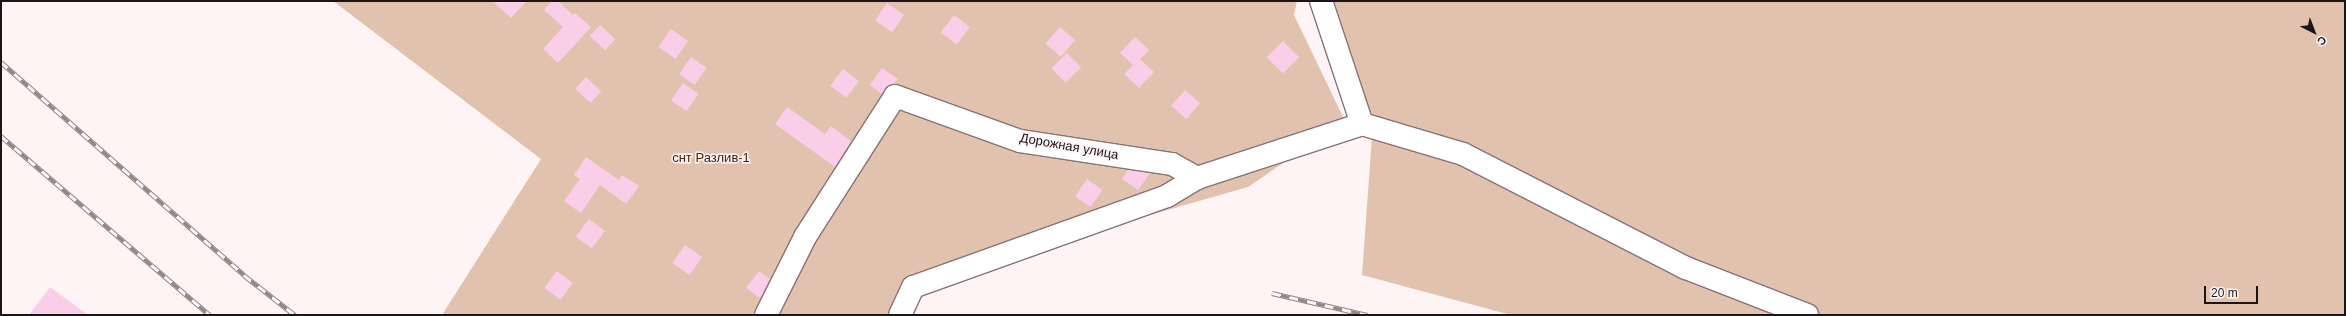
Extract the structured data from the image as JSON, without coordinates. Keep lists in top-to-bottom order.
{
  "streets": {
    "street": ["Дорожная улица"]
  },
  "parks": ["снт Разлив-1"],
  "scale_bar": "20 m",
  "north": "bottom right"
}
